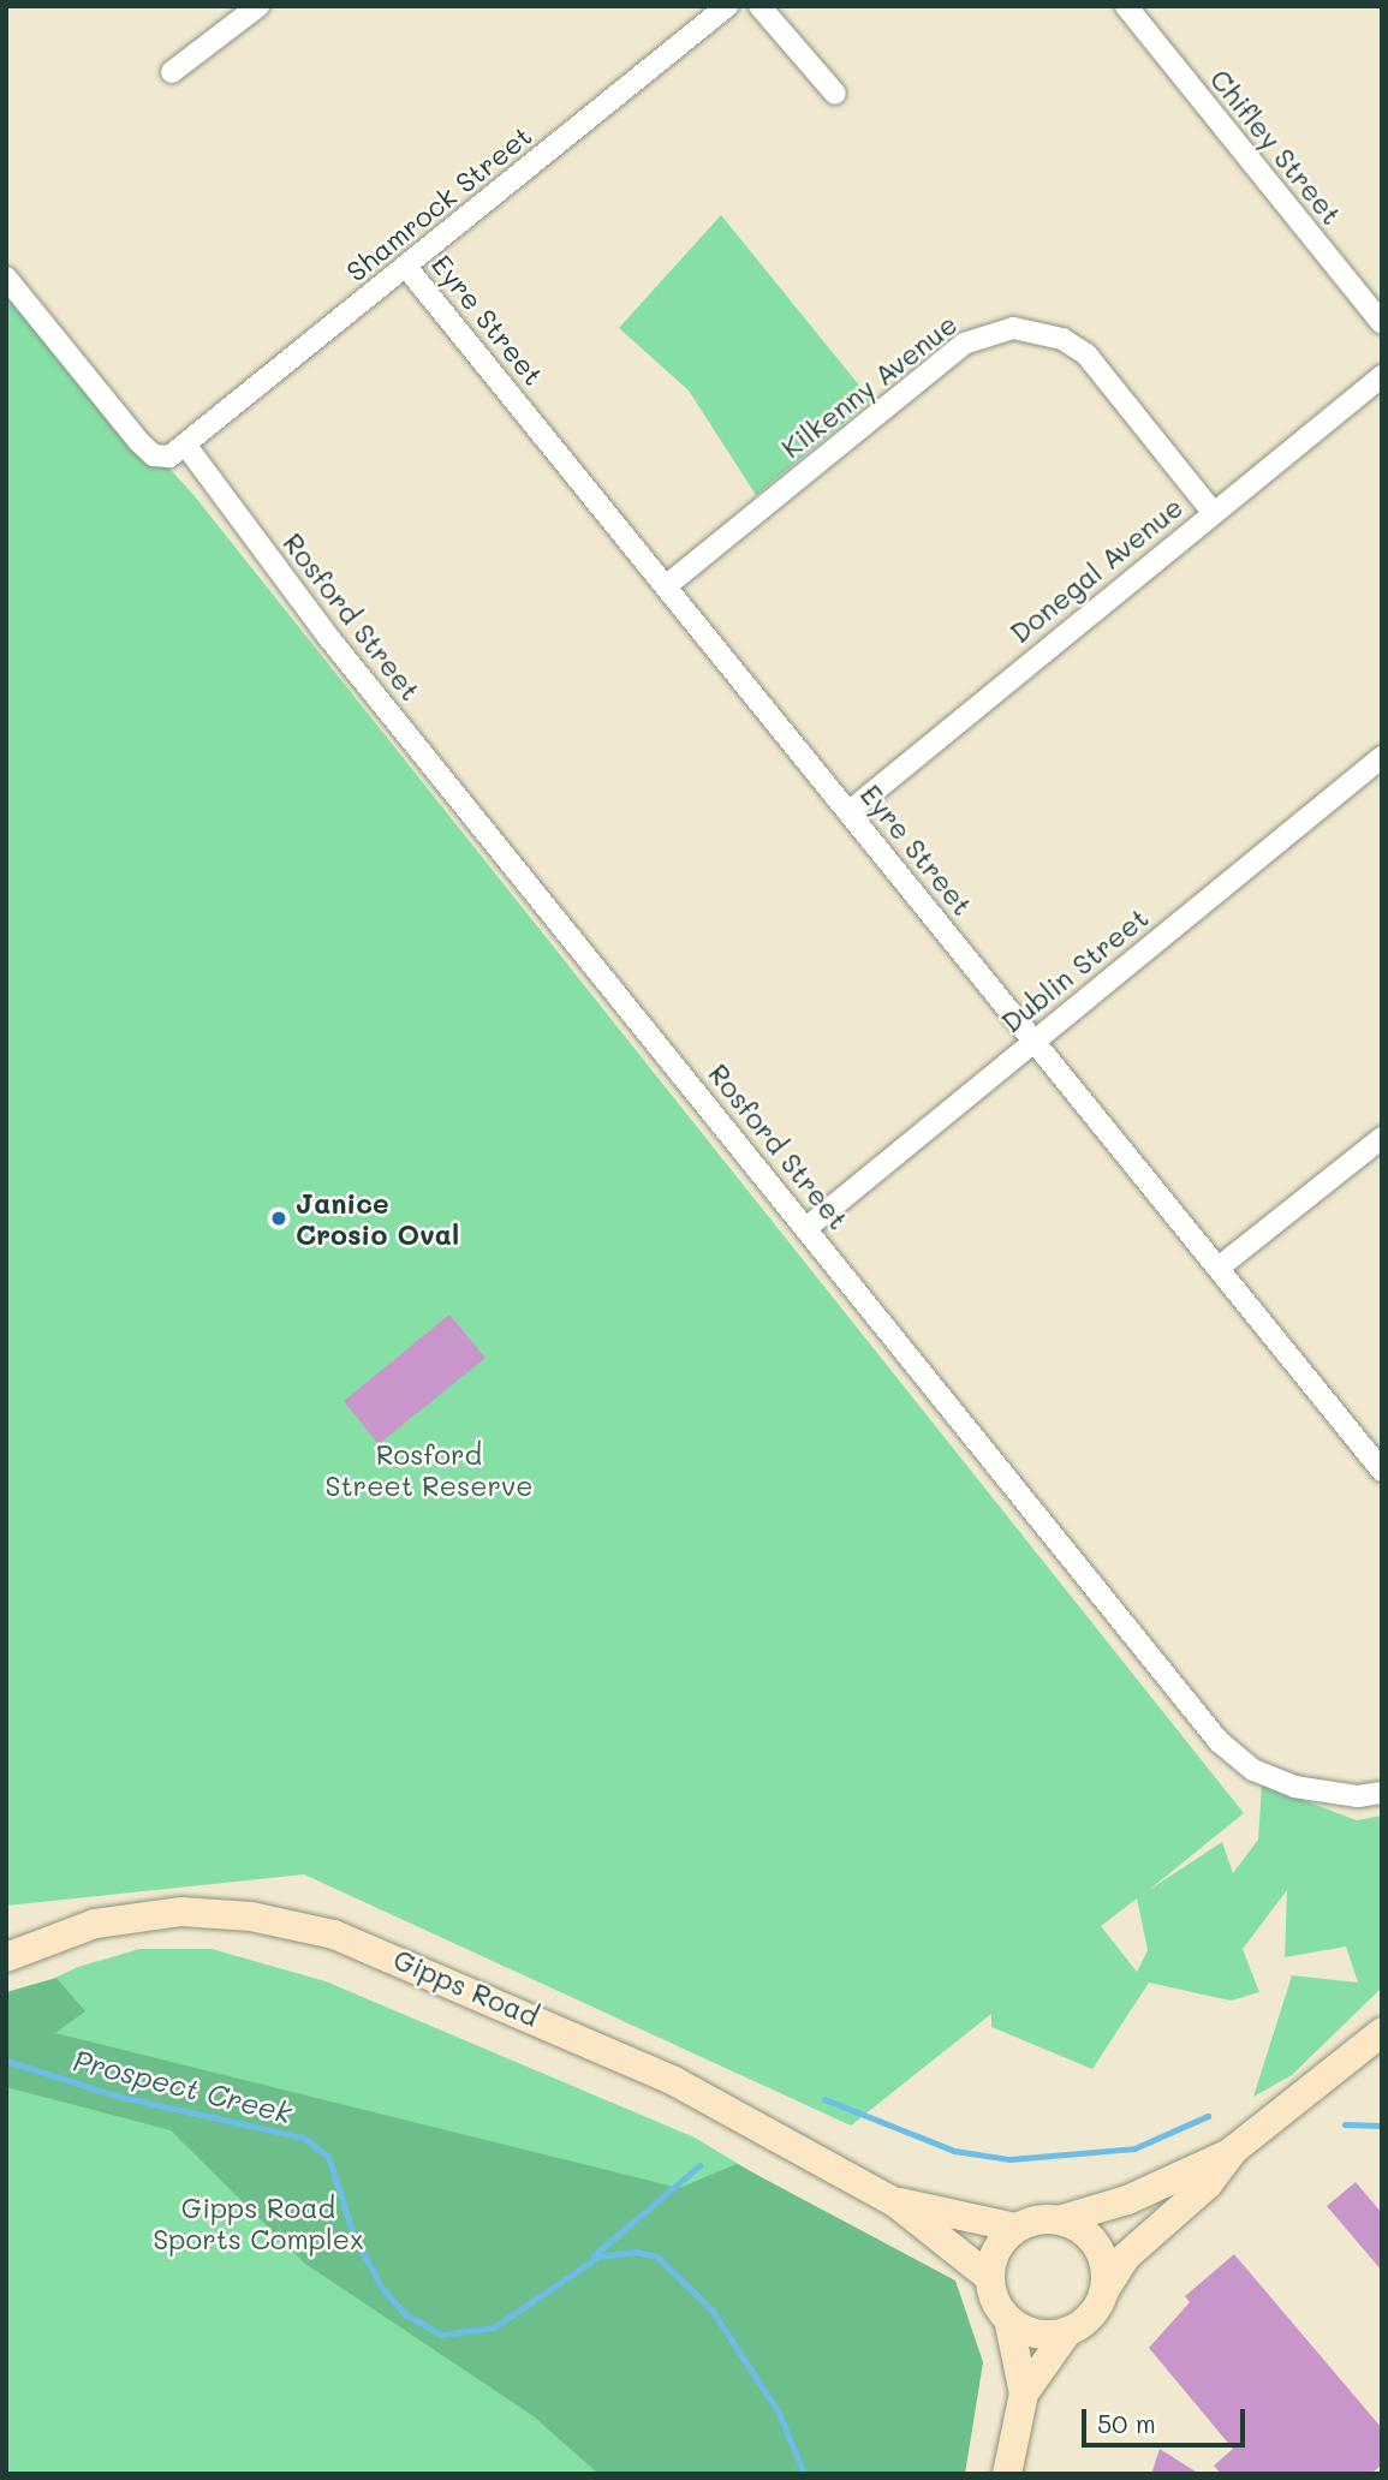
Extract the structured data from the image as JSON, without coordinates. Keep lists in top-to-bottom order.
{
  "streets": {
    "main road": ["Gipps Road"],
    "street": [
      "Chifley Street",
      "Shamrock Street",
      "Eyre Street",
      "Kilkenny Avenue",
      "Donegal Avenue",
      "Rosford Street",
      "Dublin Street"
    ]
  },
  "crossings": [
    ["Shamrock Street", "Eyre Street"],
    ["Shamrock Street", "Rosford Street"],
    ["Eyre Street", "Kilkenny Avenue"],
    ["Eyre Street", "Donegal Avenue"],
    ["Eyre Street", "Dublin Street"],
    ["Kilkenny Avenue", "Donegal Avenue"],
    ["Rosford Street", "Dublin Street"]
  ],
  "water": ["Prospect Creek"],
  "parks": ["Rosford Street Reserve", "Gipps Road Sports Complex"],
  "places": ["Janice Crosio Oval"],
  "scale_bar": "50 m"
}
